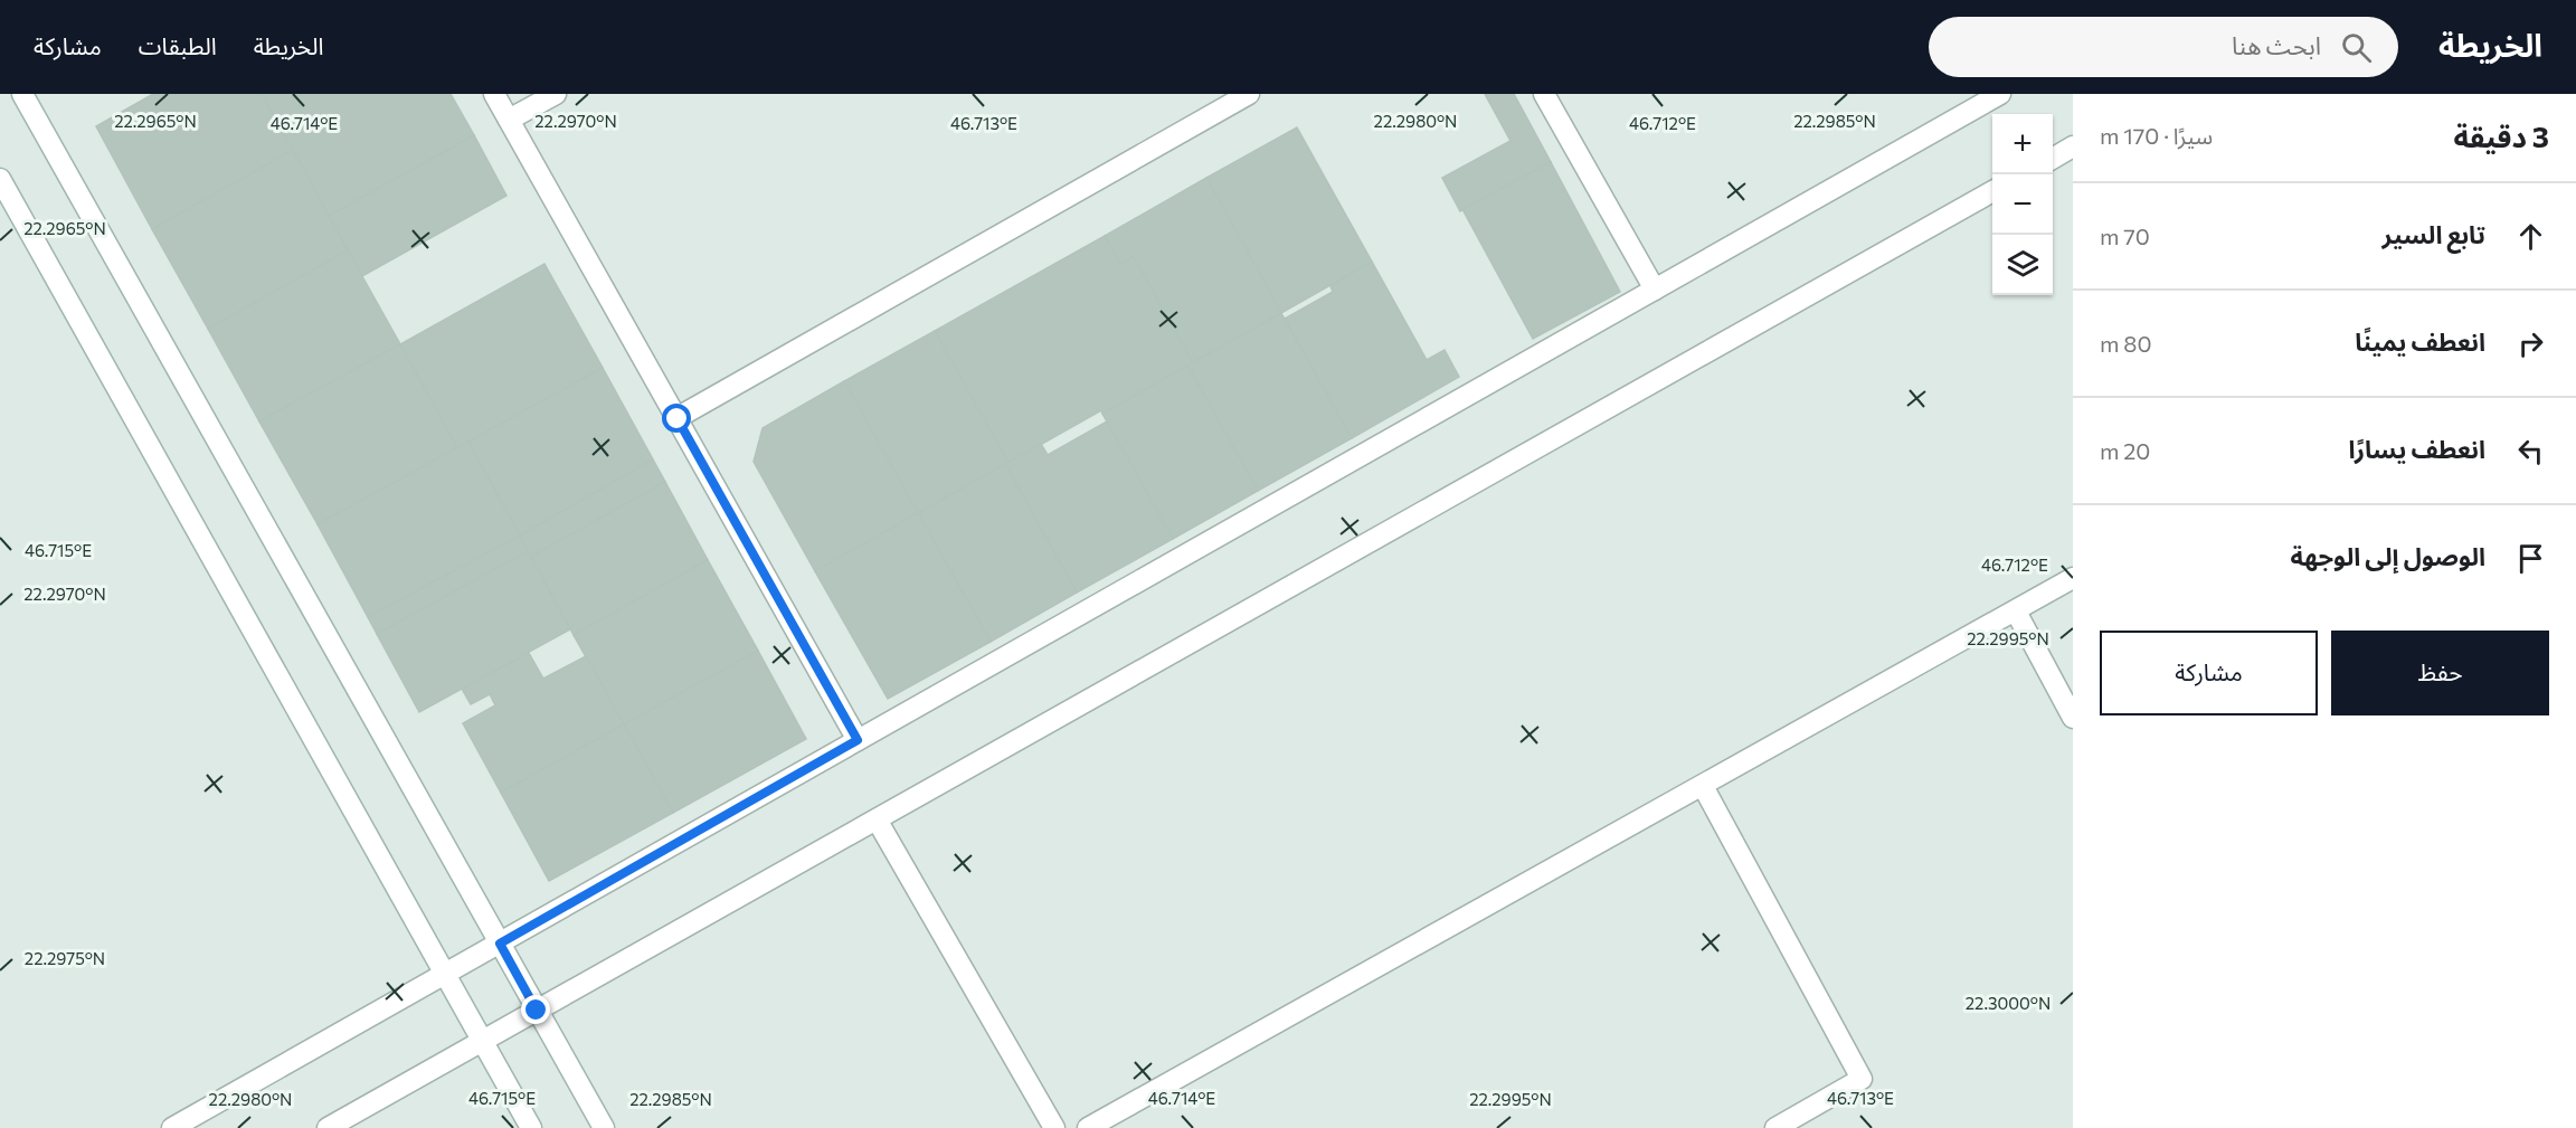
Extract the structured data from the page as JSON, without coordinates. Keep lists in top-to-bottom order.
{
  "page": {
    "header": "الخريطة",
    "search": "ابحث هنا",
    "nav": ["الخريطة", "الطبقات", "مشاركة"],
    "heading": ["3 دقيقة", "سيرًا · 170 m"],
    "map_buttons": ["+", "−"],
    "list": [
      ["تابع السير", "70 m"],
      ["انعطف يمينًا", "80 m"],
      ["انعطف يسارًا", "20 m"],
      "الوصول إلى الوجهة"
    ],
    "buttons": ["حفظ", "مشاركة"]
  },
  "coordinates": [
    "22.2965°N",
    "22.2970°N",
    "22.2980°N",
    "22.2985°N",
    "46.714°E",
    "46.713°E",
    "46.712°E",
    "46.715°E",
    "22.2995°N",
    "22.2975°N",
    "22.3000°N"
  ]
}
